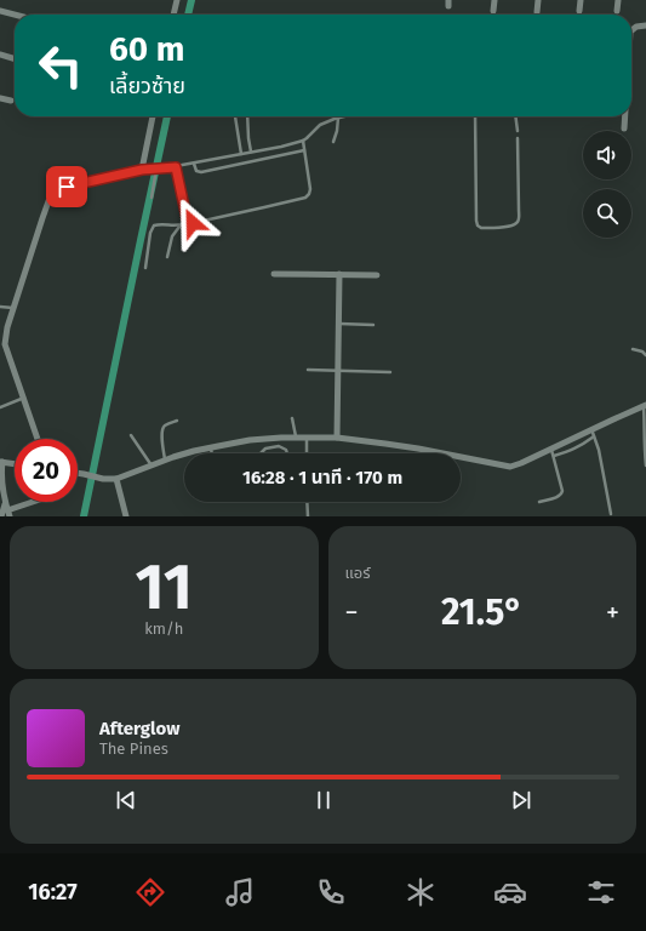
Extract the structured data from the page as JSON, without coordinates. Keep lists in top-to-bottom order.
{
  "page": {
    "turn": ["60 m", "เลี้ยวซ้าย"],
    "limit": "20",
    "trip": "16:28 · 1 นาที · 170 m",
    "tile": [
      ["11", "km/h"],
      "แอร์"
    ],
    "heat": ["−", "21.5°", "+"],
    "song": ["Afterglow", "The Pines"],
    "tabs": "16:27"
  }
}
